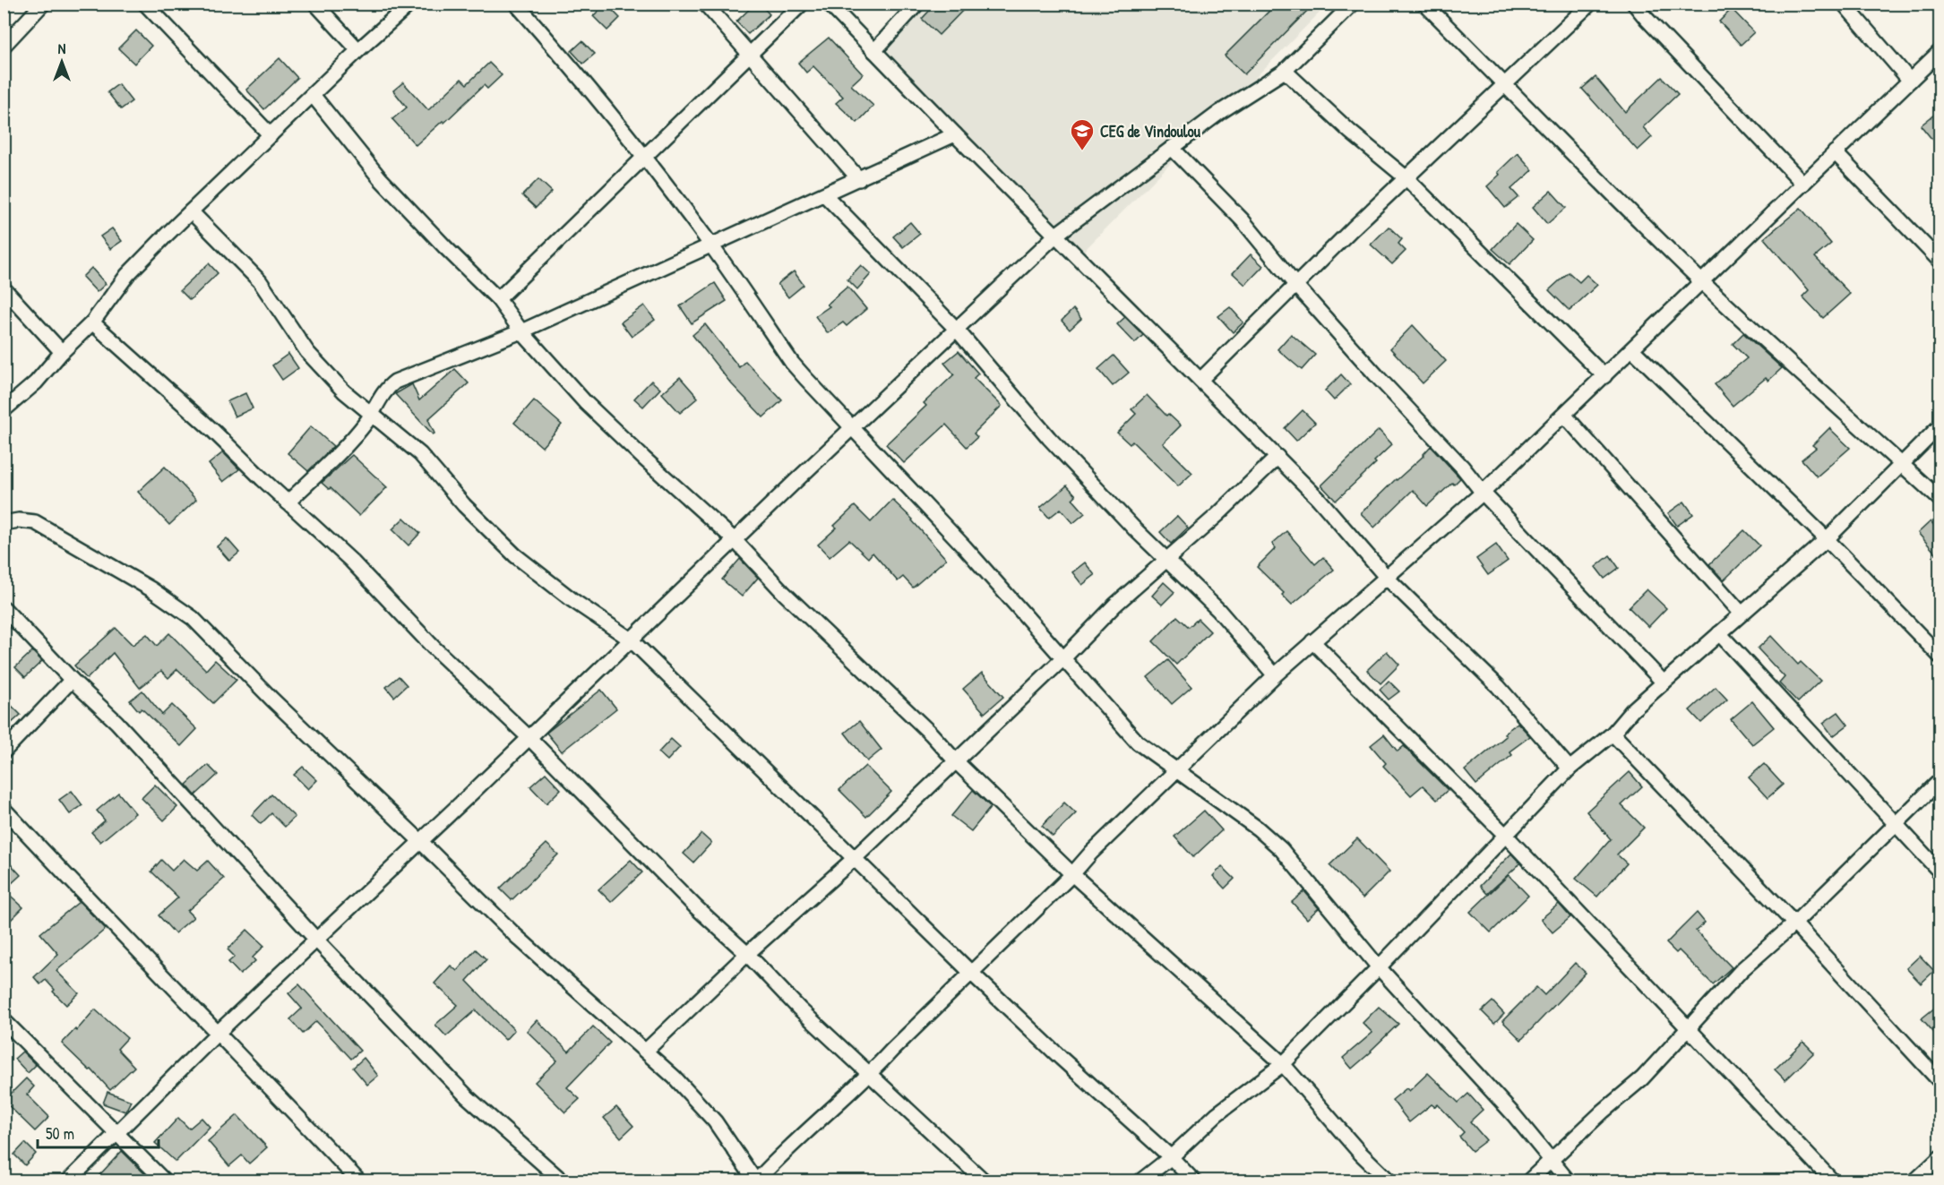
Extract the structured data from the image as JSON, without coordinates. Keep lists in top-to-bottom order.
{
  "places": {
    "school or university": ["CEG de Vindoulou"]
  },
  "scale_bar": "50 m",
  "north": "top"
}
